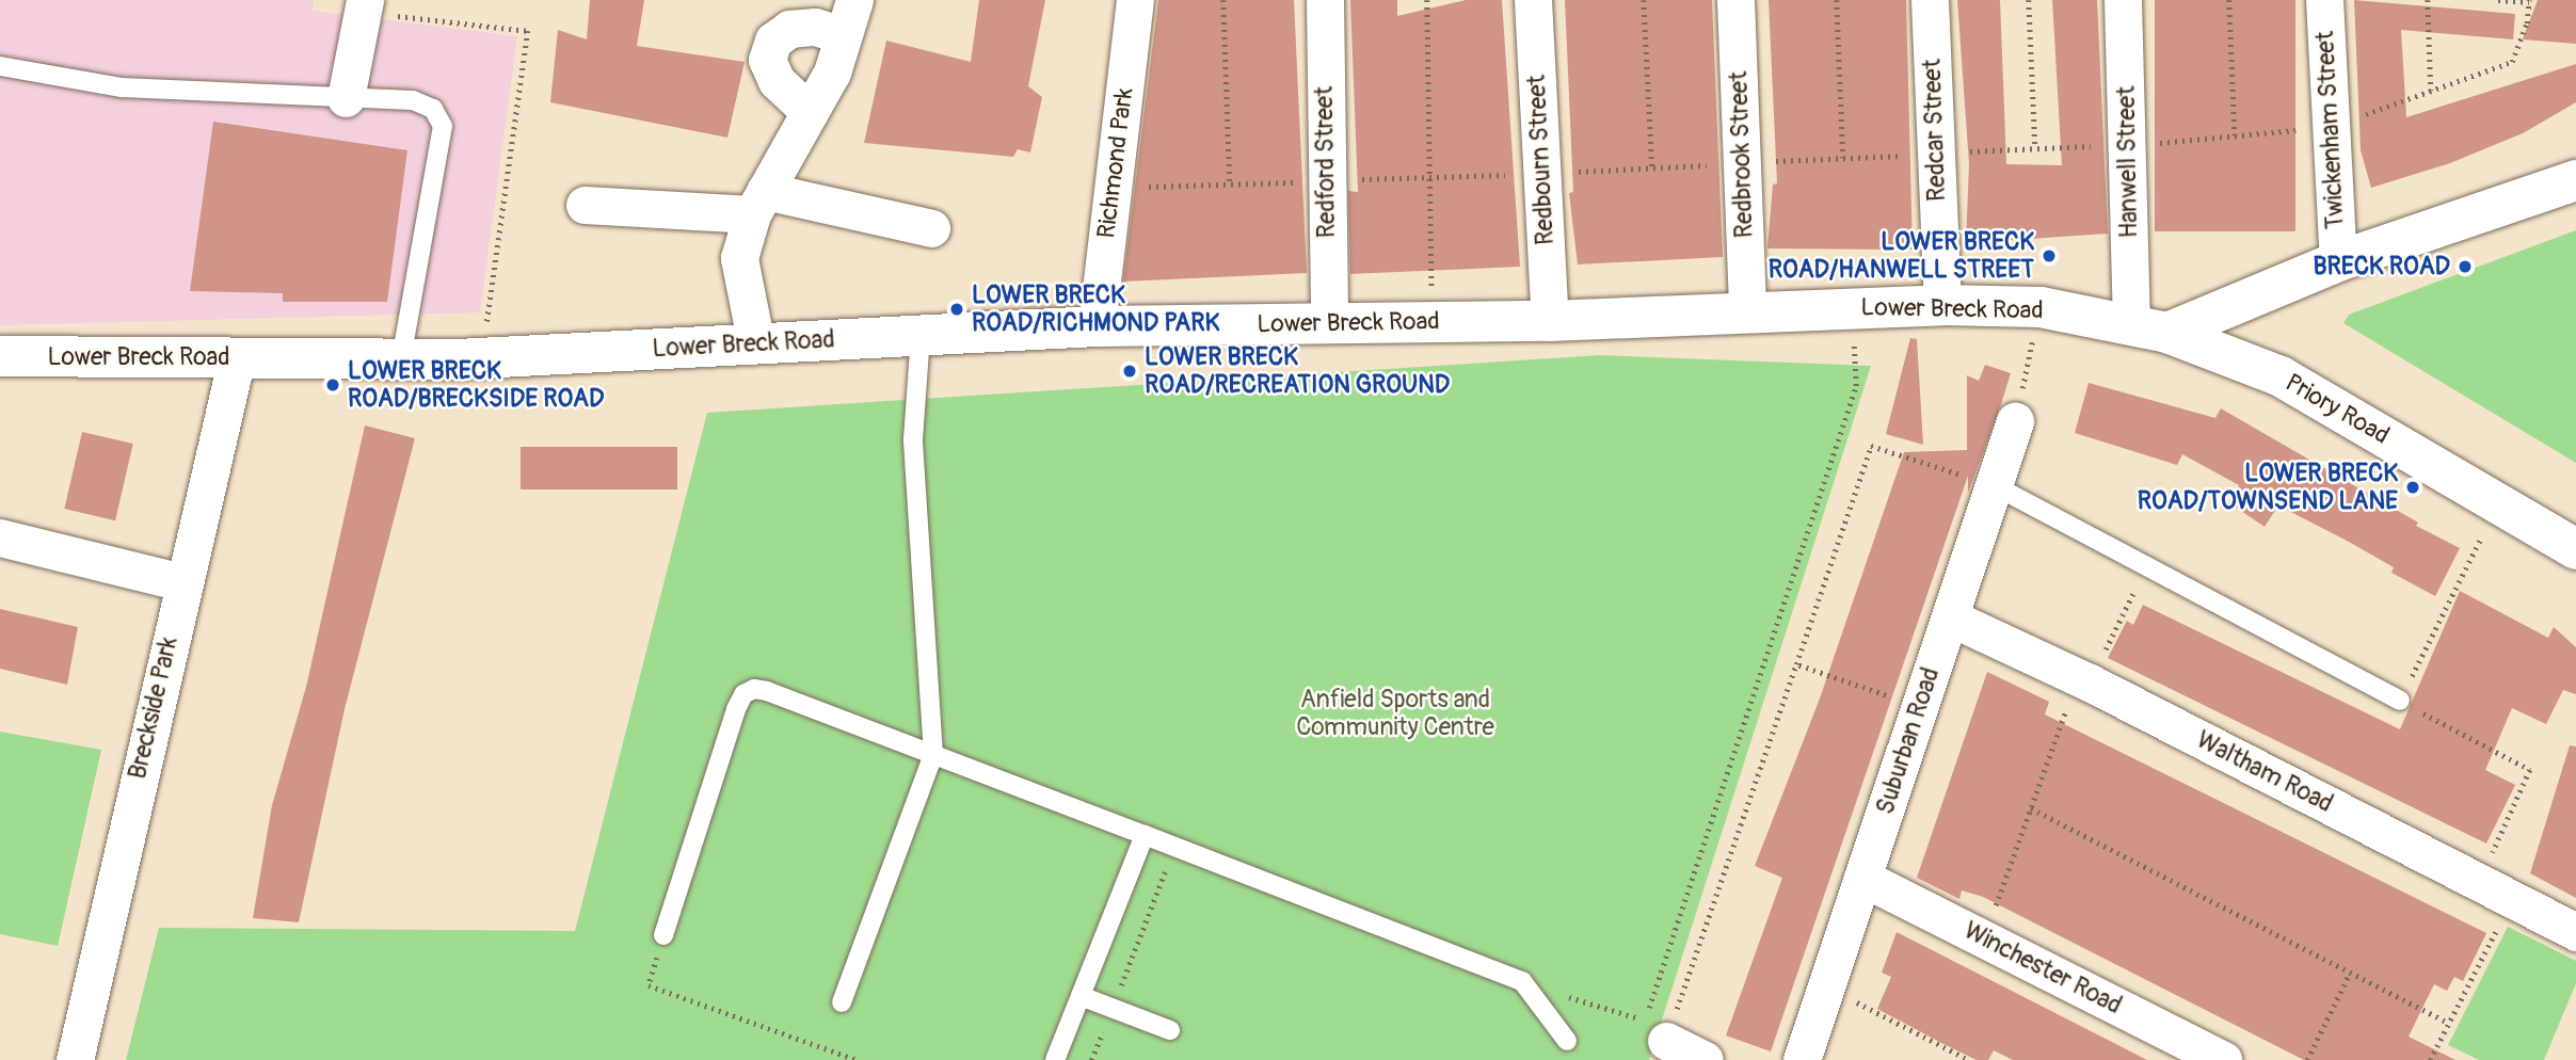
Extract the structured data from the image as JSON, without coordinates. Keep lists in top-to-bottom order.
{
  "streets": {
    "street": [
      "Redcar Street",
      "Twickenham Street",
      "Redbrook Street",
      "Redbourn Street",
      "Redford Street",
      "Hanwell Street",
      "Richmond Park",
      "Lower Breck Road",
      "Priory Road",
      "Breckside Park",
      "Suburban Road",
      "Waltham Road",
      "Winchester Road"
    ]
  },
  "crossings": [
    ["Redcar Street", "Lower Breck Road"],
    ["Redbrook Street", "Lower Breck Road"],
    ["Redbourn Street", "Lower Breck Road"],
    ["Redford Street", "Lower Breck Road"],
    ["Hanwell Street", "Lower Breck Road"],
    ["Hanwell Street", "Priory Road"],
    ["Richmond Park", "Lower Breck Road"],
    ["Lower Breck Road", "Priory Road"],
    ["Lower Breck Road", "Breckside Park"],
    ["Suburban Road", "Waltham Road"],
    ["Suburban Road", "Winchester Road"]
  ],
  "parks": ["Anfield Sports and Community Centre"],
  "places": [
    "LOWER BRECK ROAD/HANWELL STREET",
    "BRECK ROAD",
    "LOWER BRECK ROAD/RICHMOND PARK",
    "LOWER BRECK ROAD/RECREATION GROUND",
    "LOWER BRECK ROAD/BRECKSIDE ROAD",
    "LOWER BRECK ROAD/TOWNSEND LANE"
  ]
}
